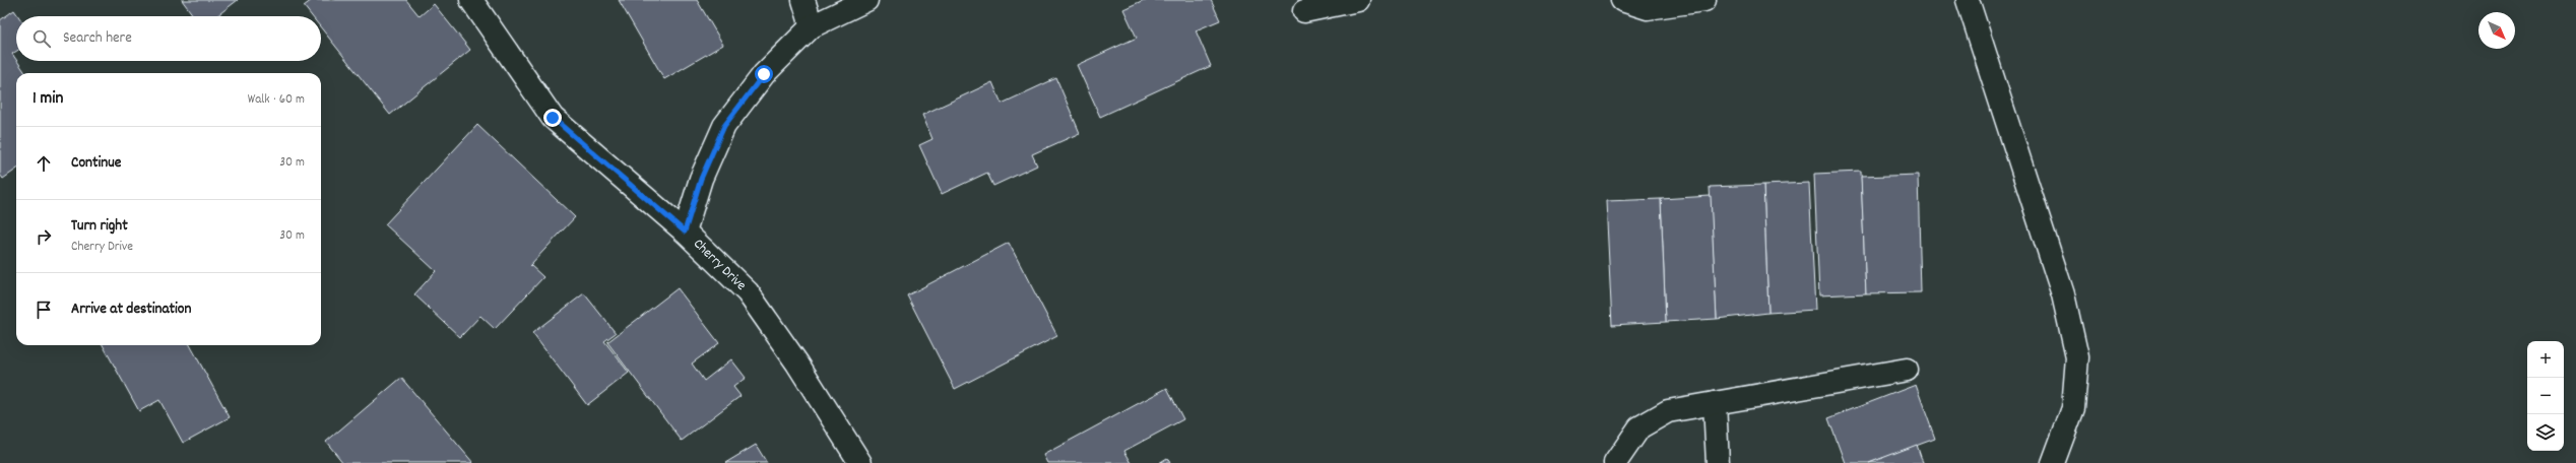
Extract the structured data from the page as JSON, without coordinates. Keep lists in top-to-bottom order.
{
  "streets": {
    "street": ["Cherry Drive"]
  },
  "north": "bottom right",
  "page": {
    "search": "Search here",
    "heading": ["1 min", "Walk · 60 m"],
    "list": [
      ["Continue", "30 m"],
      ["Turn right", "Cherry Drive", "30 m"],
      "Arrive at destination"
    ],
    "map_buttons": ["+", "−"]
  }
}
